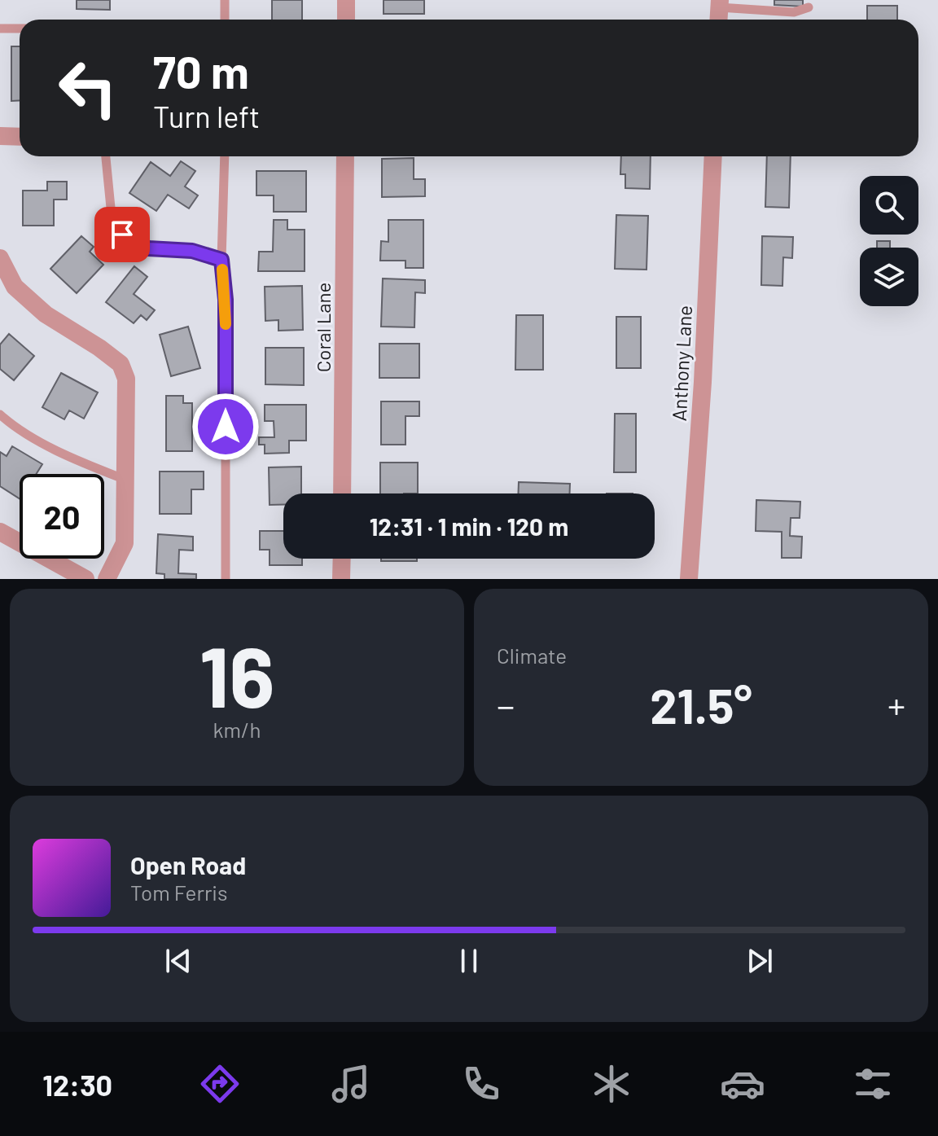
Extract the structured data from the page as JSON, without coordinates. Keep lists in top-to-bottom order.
{
  "streets": {
    "street": ["Coral Lane", "Anthony Lane"]
  },
  "page": {
    "turn": ["70 m", "Turn left"],
    "limit": "20",
    "trip": "12:31 · 1 min · 120 m",
    "tile": [
      ["16", "km/h"],
      "Climate"
    ],
    "heat": ["−", "21.5°", "+"],
    "song": ["Open Road", "Tom Ferris"],
    "tabs": "12:30"
  }
}
